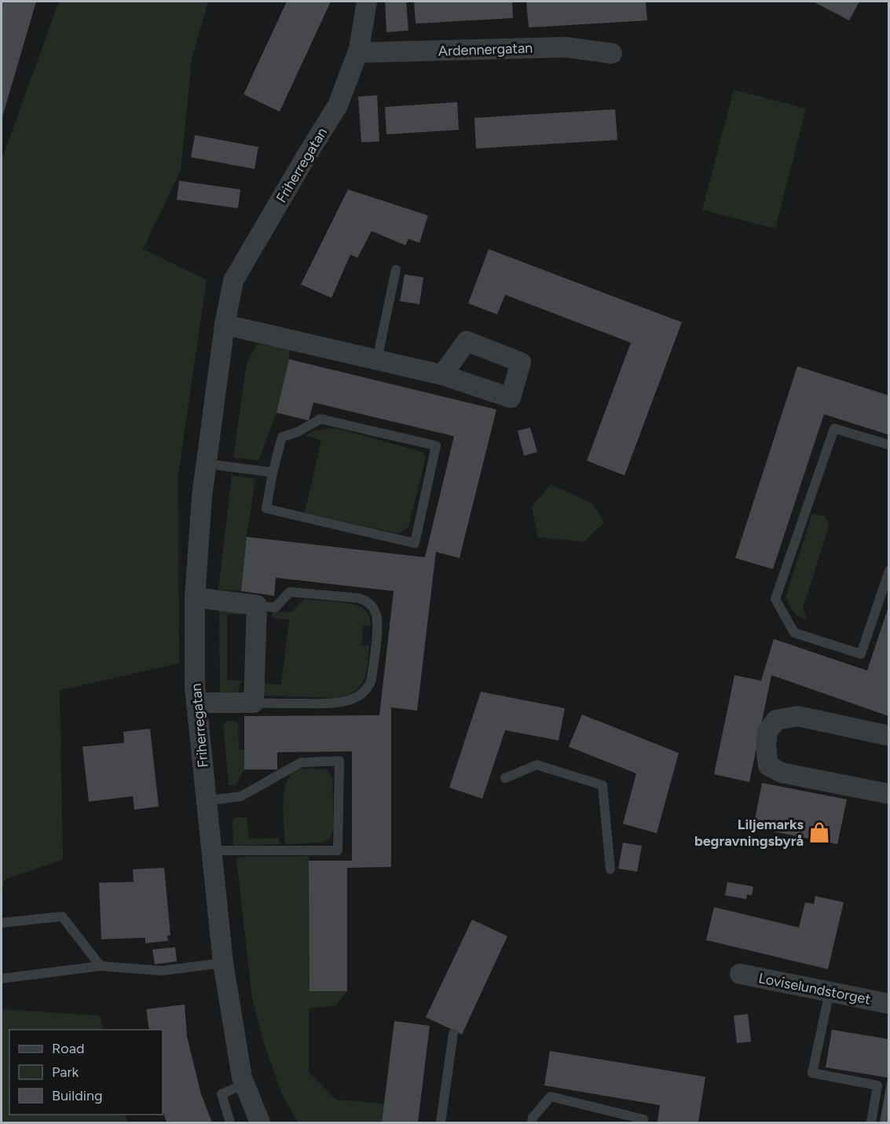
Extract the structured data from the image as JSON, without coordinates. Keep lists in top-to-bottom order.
{
  "streets": {
    "street": ["Ardennergatan", "Friherregatan", "Loviselundstorget"]
  },
  "crossings": [
    ["Ardennergatan", "Friherregatan"]
  ],
  "places": {
    "shop": ["Liljemarks begravningsbyrå"]
  },
  "legend": ["Road", "Park", "Building"]
}
